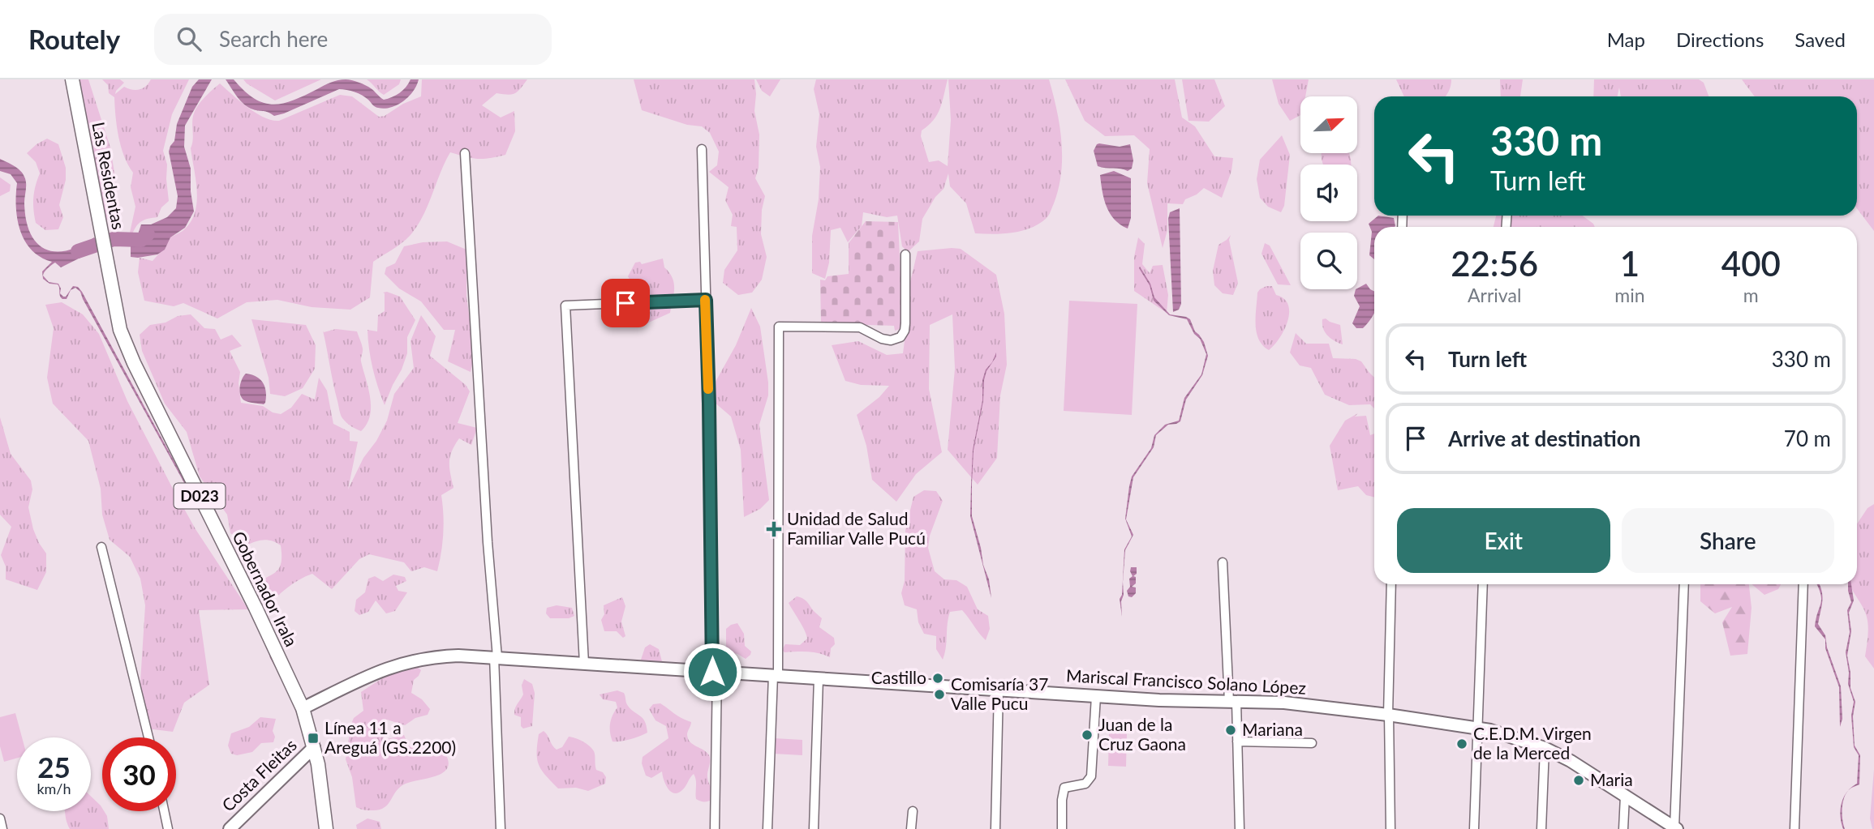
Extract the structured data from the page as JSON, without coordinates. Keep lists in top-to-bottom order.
{
  "streets": {
    "main road": [
      "Las Residentas",
      "D023",
      "Gobernador Irala",
      "Mariscal Francisco Solano López",
      "Costa Fleitas"
    ]
  },
  "crossings": [
    ["Las Residentas", "Gobernador Irala"],
    ["Gobernador Irala", "Mariscal Francisco Solano López"],
    ["Gobernador Irala", "Costa Fleitas"]
  ],
  "places": {
    "health": ["Unidad de Salud Familiar Valle Pucú"],
    "other": [
      "Castillo",
      "Comisaría 37 Valle Pucu",
      "Mariana",
      "Juan de la Cruz Gaona",
      "C.E.D.M. Virgen de la Merced",
      "Maria"
    ],
    "transit": ["Línea 11 a Areguá (GS.2200)"]
  },
  "north": "top right",
  "page": {
    "header": "Routely",
    "search": "Search here",
    "nav": ["Map", "Directions", "Saved"],
    "turn": ["330 m", "Turn left"],
    "eta": [
      "22:56",
      "Arrival",
      "1",
      "min",
      "400",
      "m"
    ],
    "list": [
      {
        "name": "Turn left",
        "value": "330 m"
      },
      {
        "name": "Arrive at destination",
        "value": "70 m"
      }
    ],
    "buttons": ["Exit", "Share"],
    "speed": "25 km/h",
    "limit": "30"
  }
}
